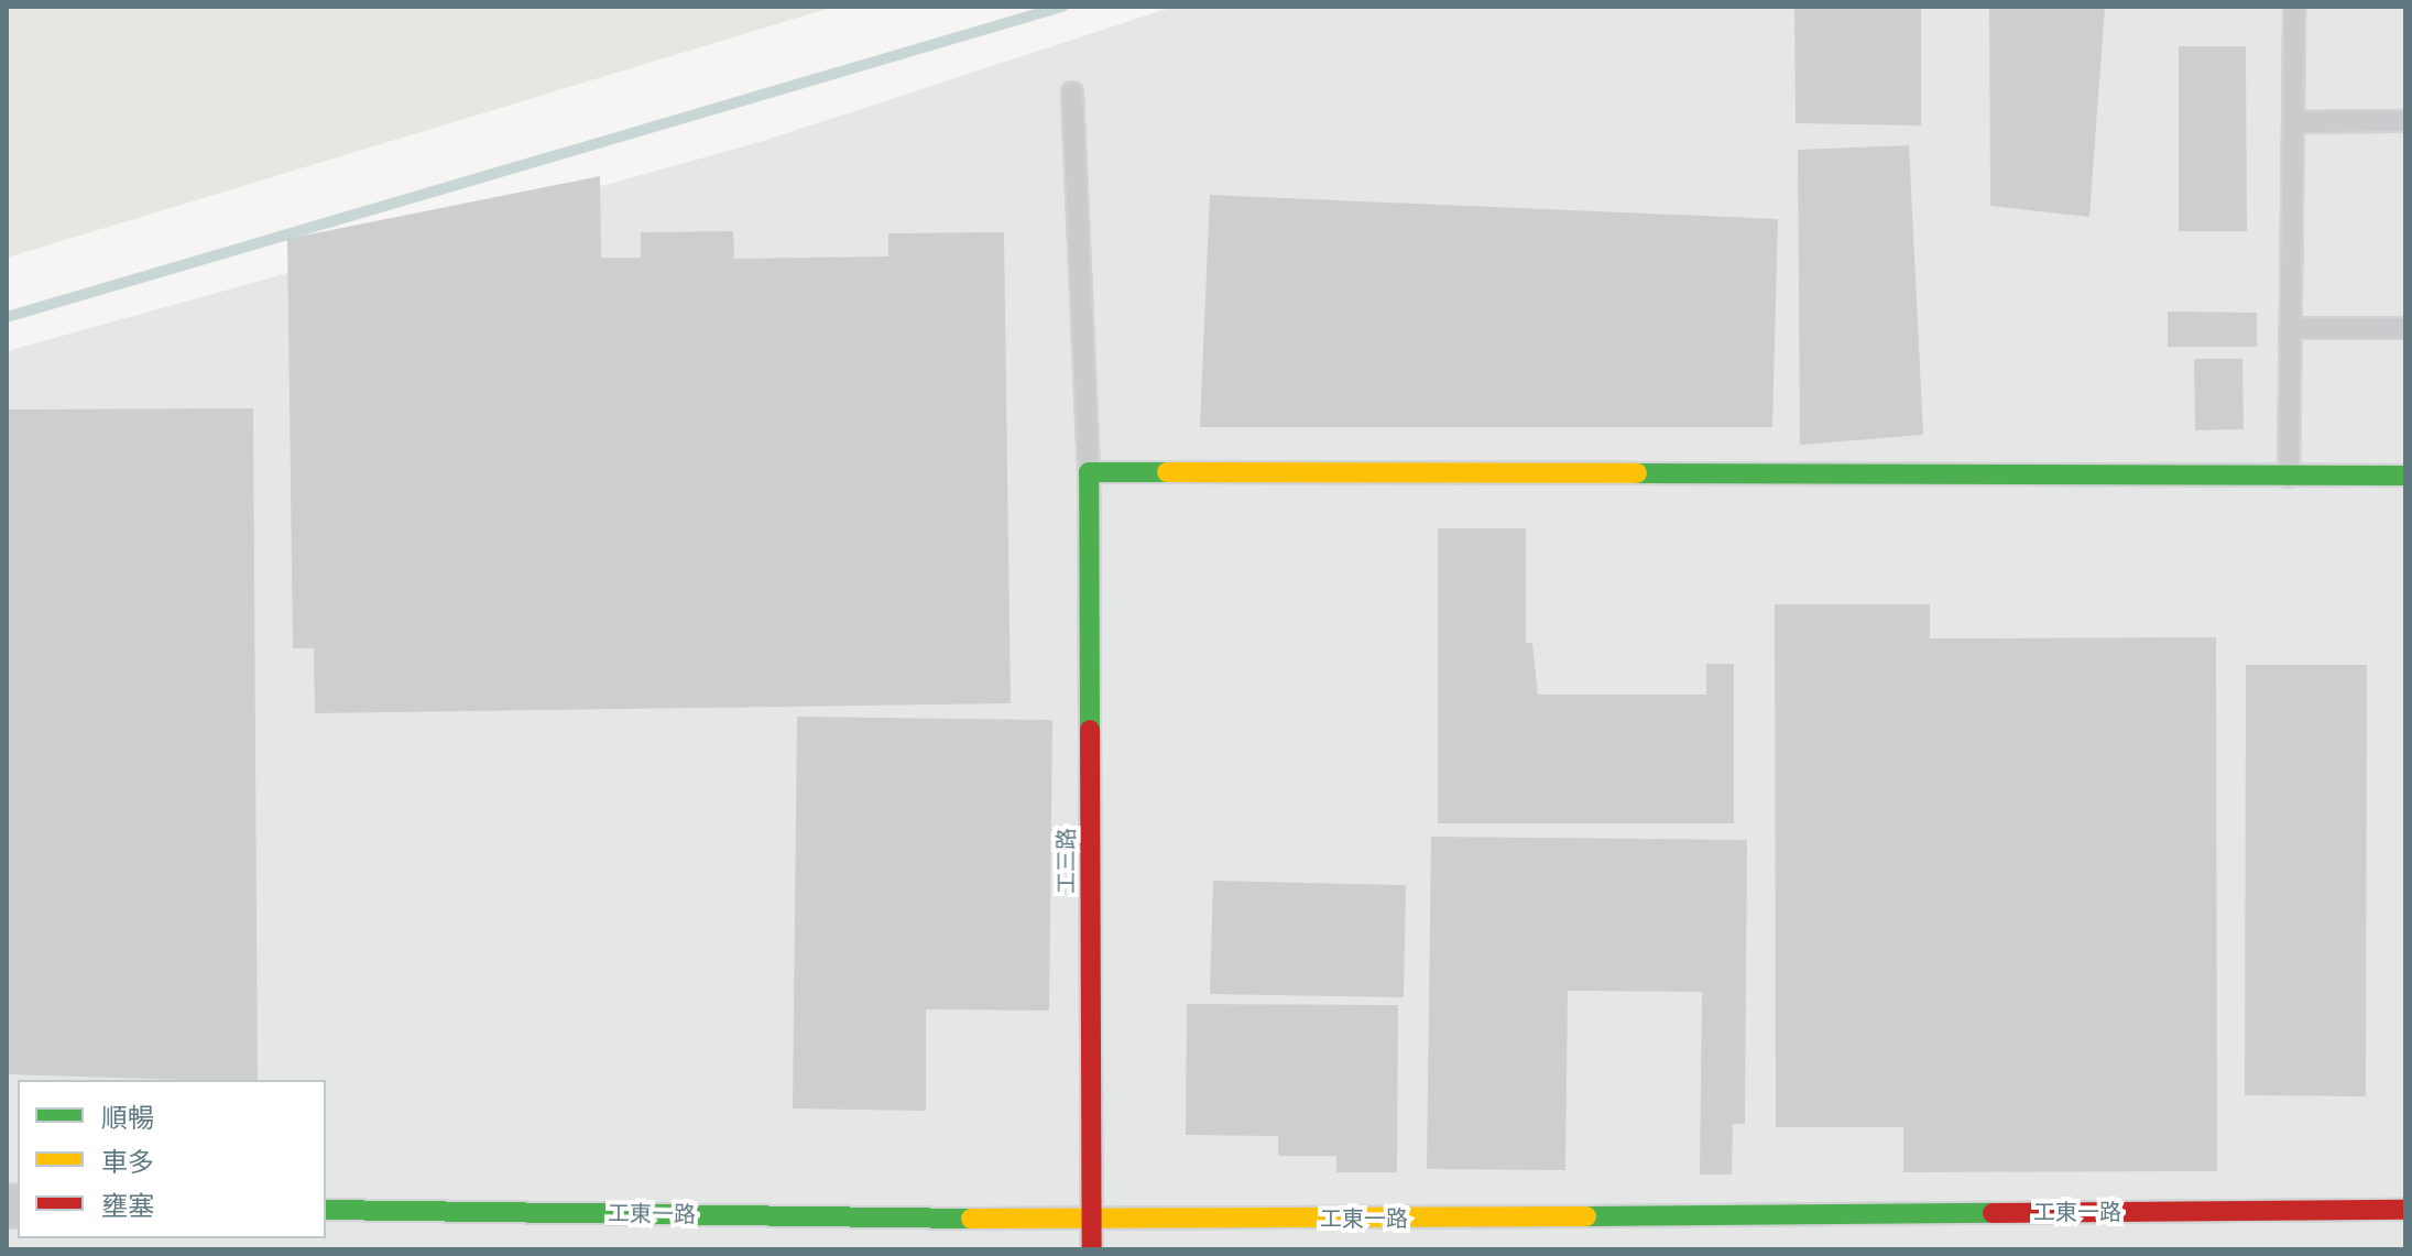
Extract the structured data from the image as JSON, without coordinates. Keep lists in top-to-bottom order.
{
  "streets": {
    "street": ["工三路", "工東一路"]
  },
  "crossings": [
    ["工三路", "工東一路"]
  ],
  "legend": ["順暢", "車多", "壅塞"]
}
